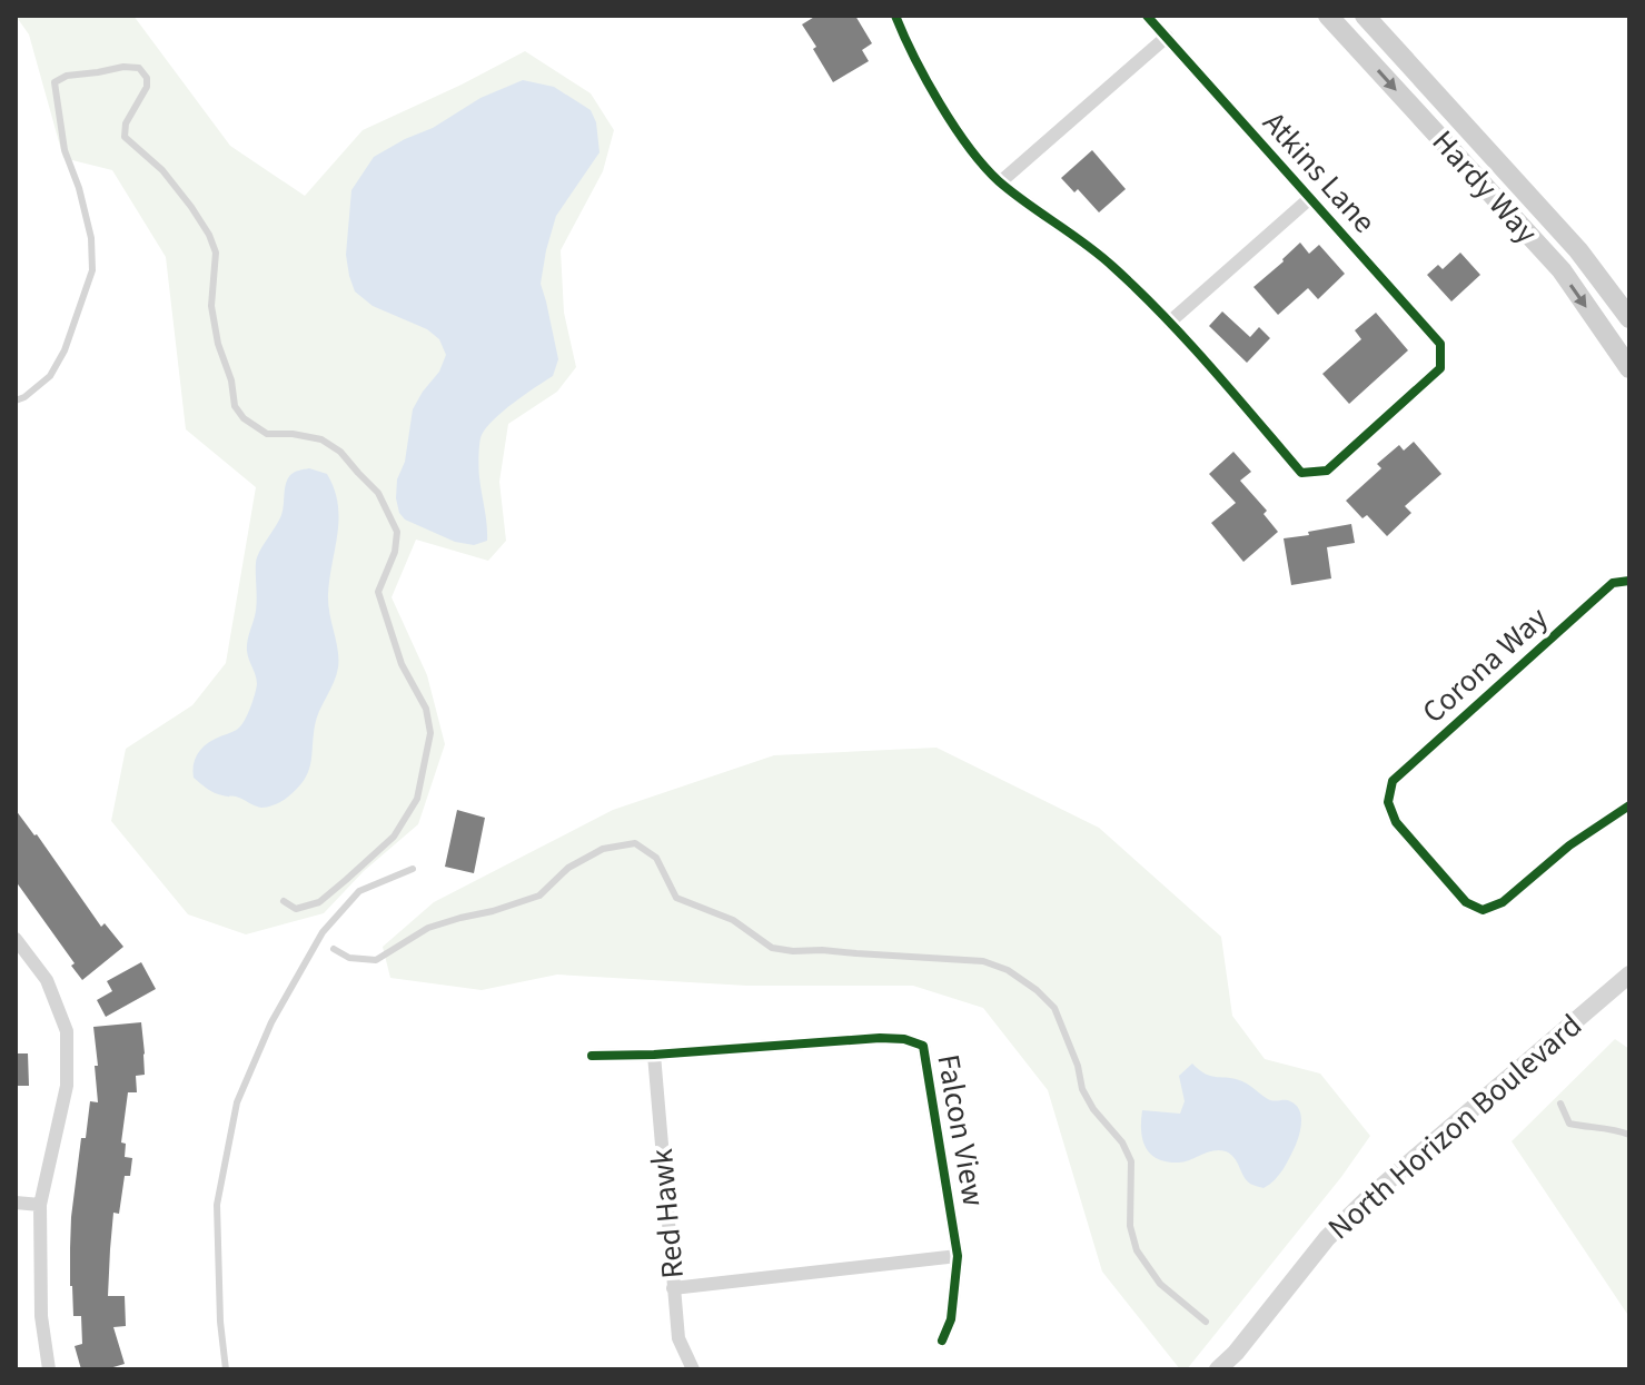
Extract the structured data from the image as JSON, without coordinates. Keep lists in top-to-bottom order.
{
  "streets": {
    "main road": ["Hardy Way"],
    "street": [
      "Atkins Lane",
      "Corona Way",
      "North Horizon Boulevard",
      "Falcon View",
      "Red Hawk"
    ]
  },
  "crossings": [
    ["Falcon View", "Red Hawk"]
  ]
}
